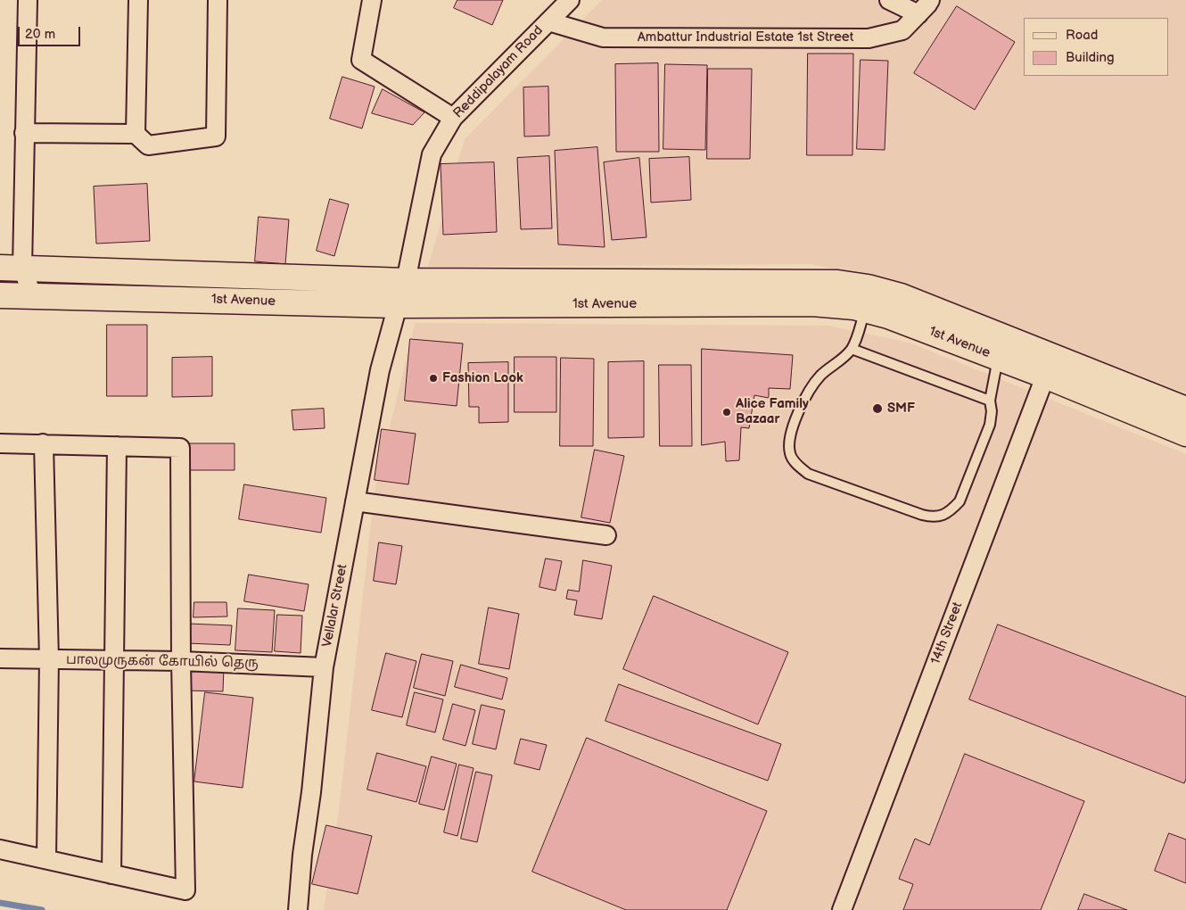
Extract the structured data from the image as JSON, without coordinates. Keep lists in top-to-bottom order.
{
  "streets": {
    "main road": ["1st Avenue"],
    "street": [
      "Ambattur Industrial Estate 1st Street",
      "Reddipalayam Road",
      "Vellalar Street",
      "14th Street",
      "பாலமுருகன் கோயில் தெரு"
    ]
  },
  "crossings": [
    ["Ambattur Industrial Estate 1st Street", "Reddipalayam Road"],
    ["Reddipalayam Road", "1st Avenue"],
    ["Reddipalayam Road", "Vellalar Street"],
    ["1st Avenue", "Vellalar Street"],
    ["1st Avenue", "14th Street"],
    ["Vellalar Street", "பாலமுருகன் கோயில் தெரு"]
  ],
  "places": ["Fashion Look", "SMF", "Alice Family Bazaar"],
  "legend": ["Road", "Building"],
  "scale_bar": "20 m"
}
